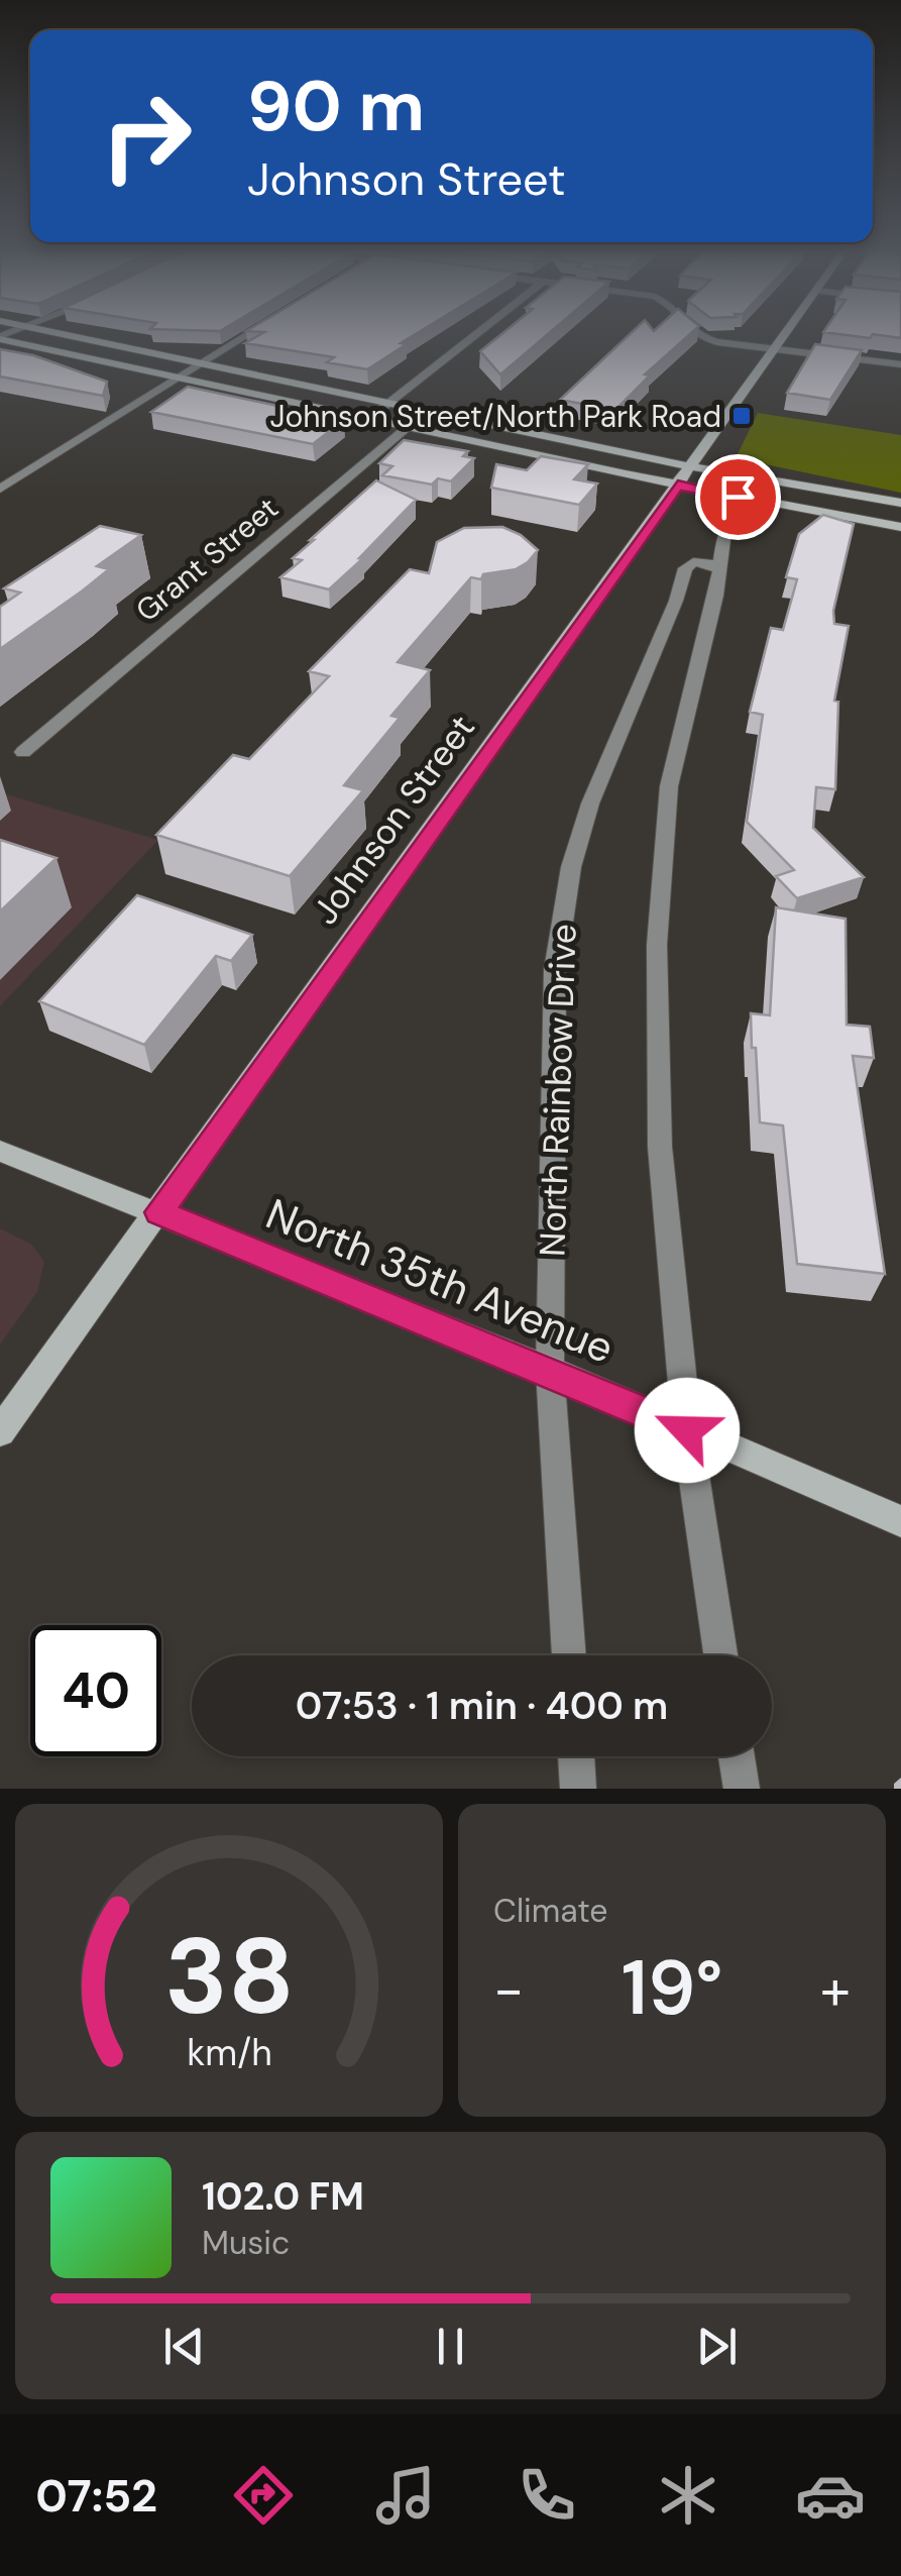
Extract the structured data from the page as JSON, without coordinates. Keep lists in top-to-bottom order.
{
  "streets": {
    "street": [
      "Grant Street",
      "Johnson Street",
      "North Rainbow Drive",
      "North 35th Avenue"
    ]
  },
  "crossings": [
    ["Johnson Street", "North 35th Avenue"],
    ["North Rainbow Drive", "North 35th Avenue"]
  ],
  "places": {
    "transit": ["Johnson Street/North Park Road"]
  },
  "page": {
    "turn": ["90 m", "Johnson Street"],
    "limit": "40",
    "trip": "07:53 · 1 min · 400 m",
    "tile": "Climate",
    "heat": ["−", "19°", "+"],
    "song": ["102.0 FM", "Music"],
    "tabs": "07:52",
    "gauge": ["38", "km/h"]
  }
}
